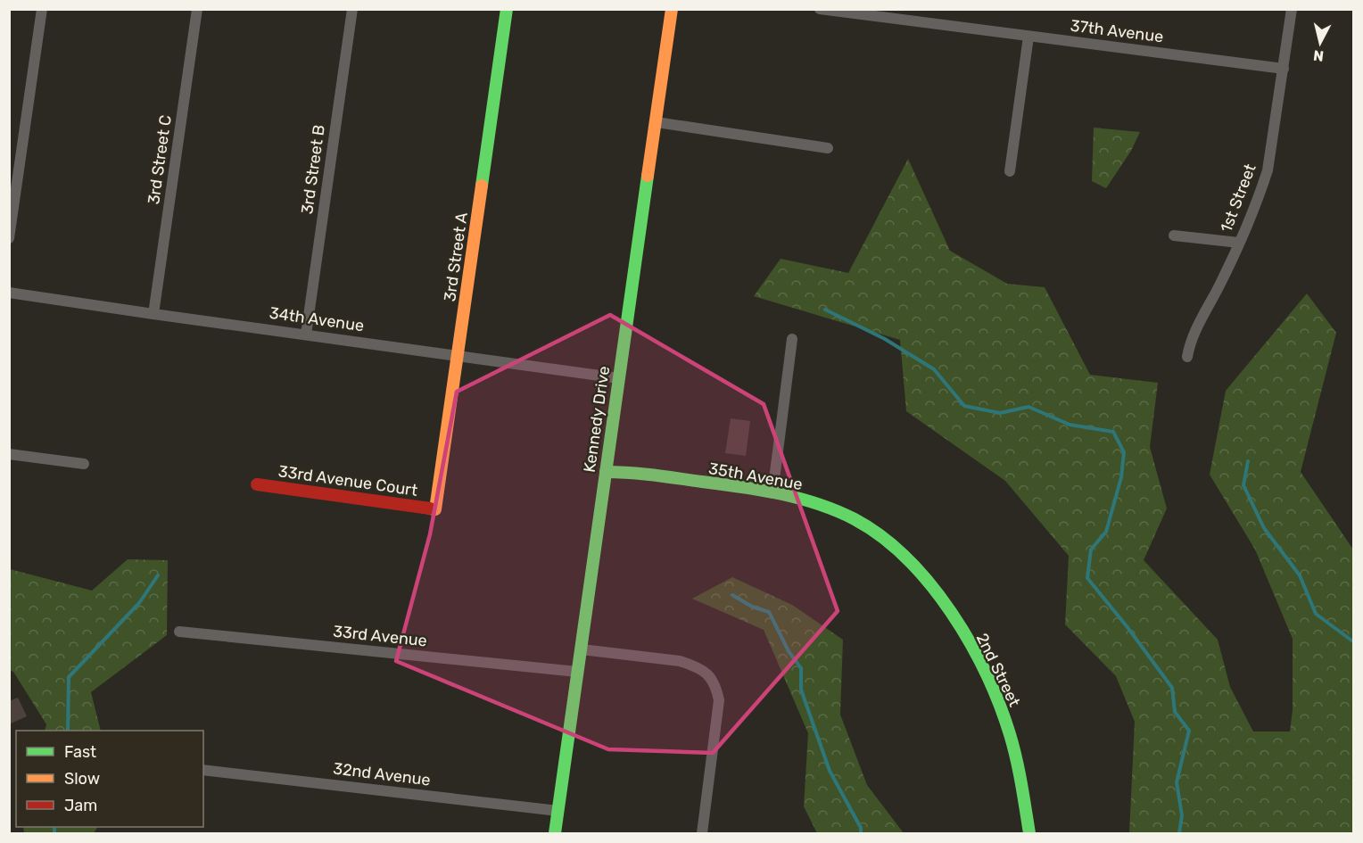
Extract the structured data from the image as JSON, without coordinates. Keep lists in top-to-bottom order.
{
  "streets": {
    "street": [
      "37th Avenue",
      "3rd Street C",
      "3rd Street B",
      "1st Street",
      "3rd Street A",
      "34th Avenue",
      "Kennedy Drive",
      "35th Avenue",
      "33rd Avenue Court",
      "33rd Avenue",
      "2nd Street",
      "32nd Avenue"
    ]
  },
  "crossings": [
    ["37th Avenue", "1st Street"],
    ["3rd Street C", "34th Avenue"],
    ["3rd Street B", "34th Avenue"],
    ["3rd Street A", "34th Avenue"],
    ["3rd Street A", "33rd Avenue Court"],
    ["34th Avenue", "Kennedy Drive"],
    ["Kennedy Drive", "35th Avenue"],
    ["Kennedy Drive", "33rd Avenue"],
    ["Kennedy Drive", "32nd Avenue"],
    ["35th Avenue", "2nd Street"]
  ],
  "legend": ["Fast", "Slow", "Jam"],
  "north": "bottom"
}
